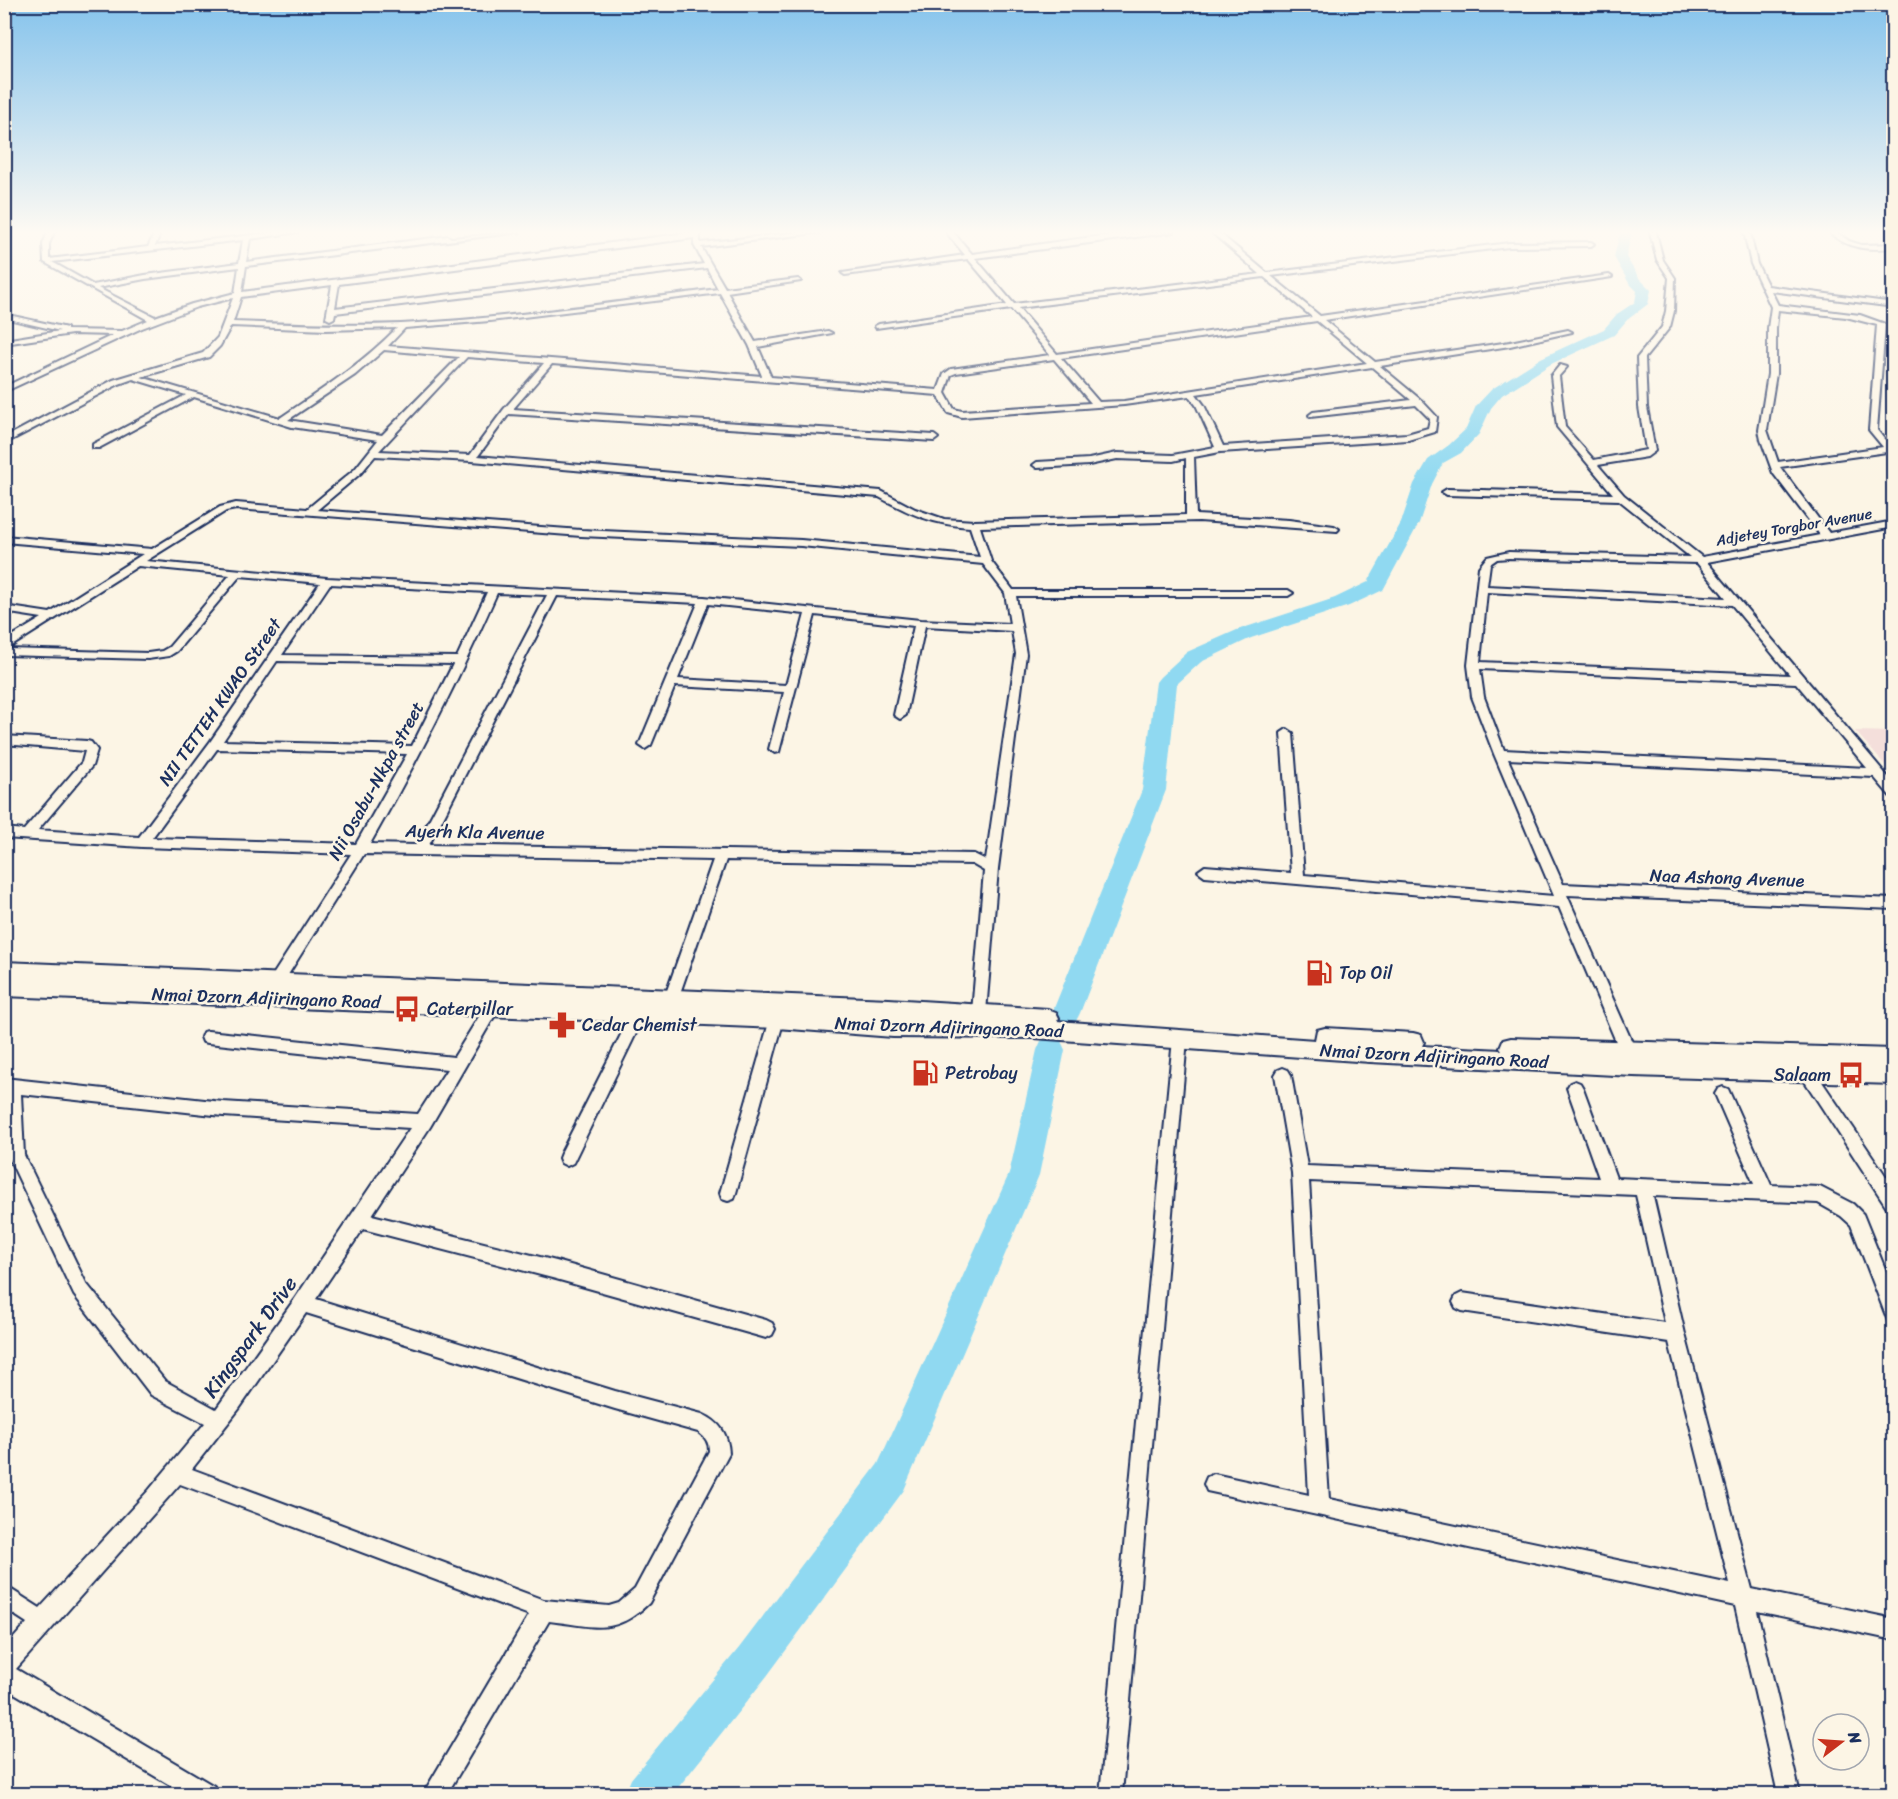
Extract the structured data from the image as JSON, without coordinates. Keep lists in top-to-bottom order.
{
  "streets": {
    "main road": ["Nmai Dzorn Adjiringano Road"],
    "street": [
      "Adjetey Torgbor Avenue",
      "NII TETTEH KWAO Street",
      "Nii Osabu-Nkpa street",
      "Ayerh Kla Avenue",
      "Naa Ashong Avenue",
      "Kingspark Drive"
    ]
  },
  "crossings": [
    ["Adjetey Torgbor Avenue", "Naa Ashong Avenue"],
    ["Adjetey Torgbor Avenue", "Nmai Dzorn Adjiringano Road"],
    ["NII TETTEH KWAO Street", "Ayerh Kla Avenue"],
    ["Nii Osabu-Nkpa street", "Ayerh Kla Avenue"],
    ["Nii Osabu-Nkpa street", "Nmai Dzorn Adjiringano Road"],
    ["Nmai Dzorn Adjiringano Road", "Kingspark Drive"]
  ],
  "places": {
    "fuel station": ["Top Oil", "Petrobay"],
    "bus stop": ["Caterpillar", "Salaam"],
    "pharmacy": ["Cedar Chemist"]
  },
  "north": "right"
}
